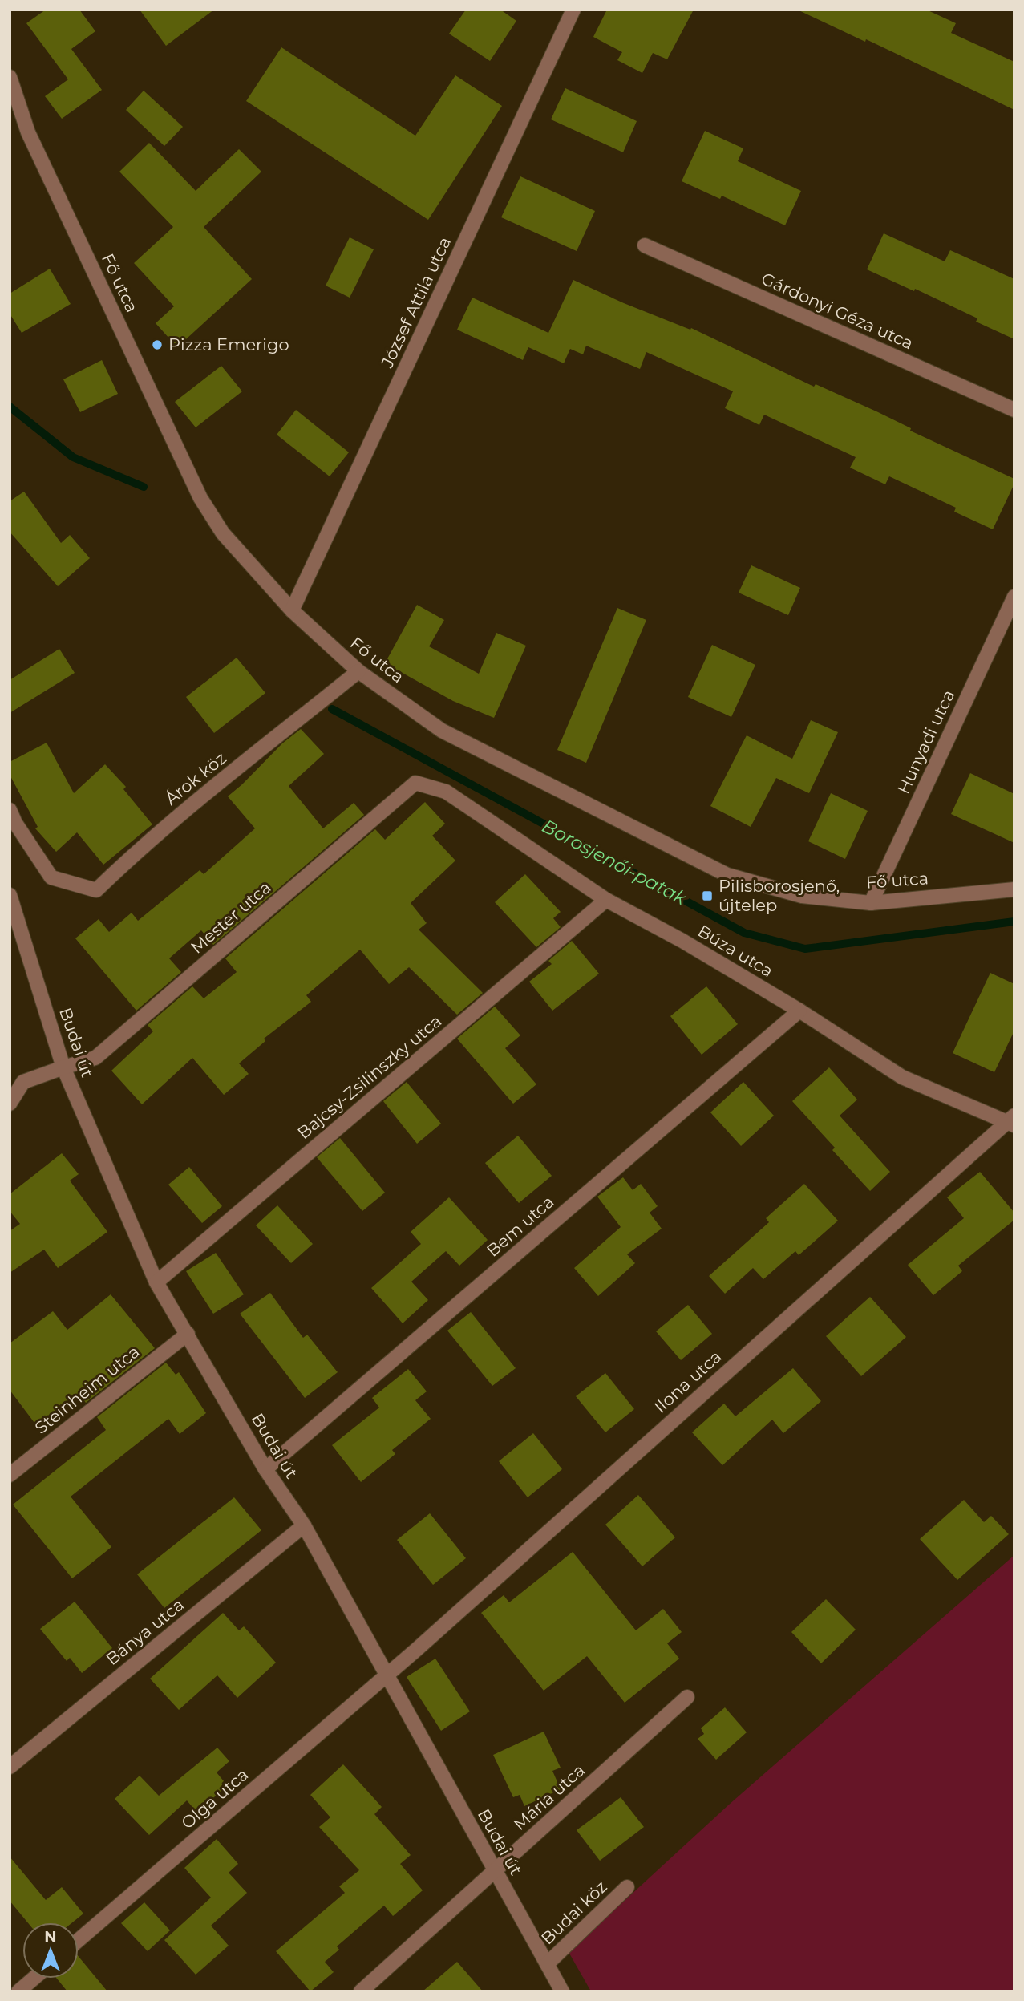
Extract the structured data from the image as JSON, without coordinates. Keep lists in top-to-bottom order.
{
  "streets": {
    "street": [
      "Fő utca",
      "József Attila utca",
      "Gárdonyi Géza utca",
      "Hunyadi utca",
      "Árok köz",
      "Mester utca",
      "Búza utca",
      "Budai út",
      "Bajcsy-Zsilinszky utca",
      "Bem utca",
      "Ilona utca",
      "Steinheim utca",
      "Bánya utca",
      "Mária utca",
      "Olga utca",
      "Budai köz"
    ]
  },
  "crossings": [
    ["Fő utca", "József Attila utca"],
    ["Fő utca", "Hunyadi utca"],
    ["Fő utca", "Árok köz"],
    ["Mester utca", "Búza utca"],
    ["Mester utca", "Budai út"],
    ["Búza utca", "Bajcsy-Zsilinszky utca"],
    ["Búza utca", "Bem utca"],
    ["Búza utca", "Ilona utca"],
    ["Budai út", "Bajcsy-Zsilinszky utca"],
    ["Budai út", "Bem utca"],
    ["Budai út", "Ilona utca"],
    ["Budai út", "Steinheim utca"],
    ["Budai út", "Bánya utca"],
    ["Budai út", "Mária utca"],
    ["Budai út", "Olga utca"],
    ["Budai út", "Budai köz"],
    ["Ilona utca", "Olga utca"]
  ],
  "water": ["Borosjenői-patak"],
  "places": {
    "other": ["Pizza Emerigo"],
    "transit": ["Pilisborosjenő, újtelep"]
  },
  "north": "top"
}
